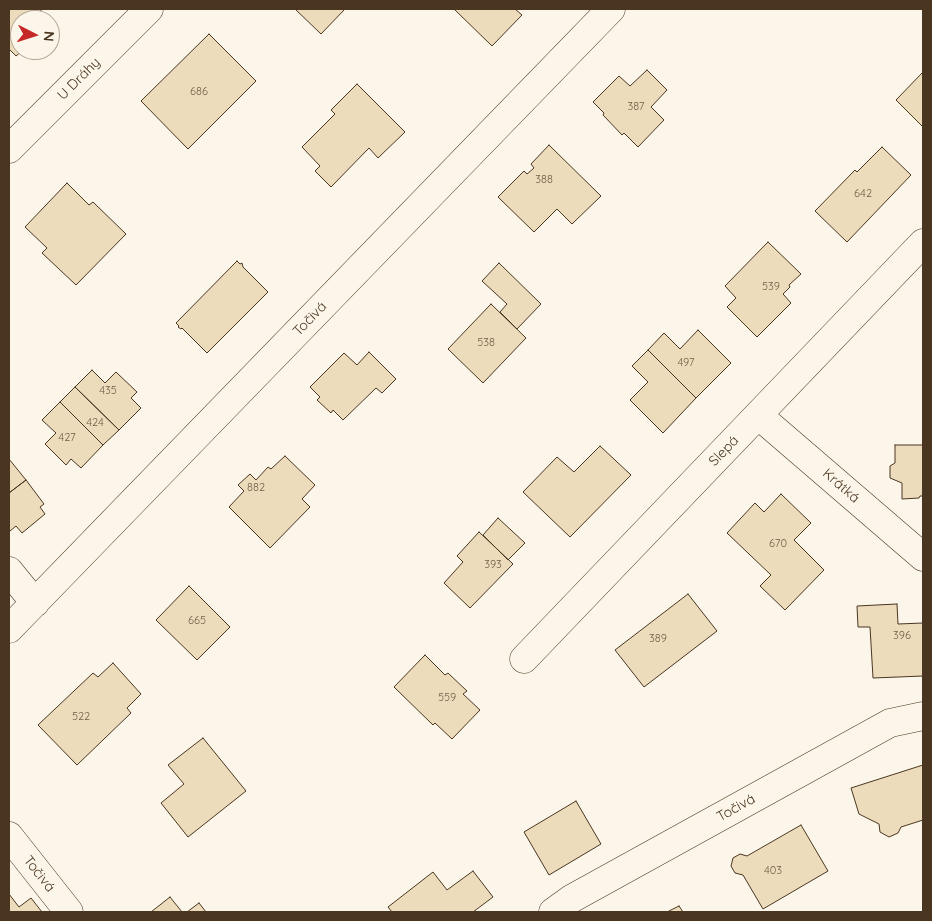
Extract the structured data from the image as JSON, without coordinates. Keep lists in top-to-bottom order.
{
  "streets": {
    "street": [
      "U Dráhy",
      "Točivá",
      "Slepá",
      "Krátká"
    ]
  },
  "crossings": [
    ["Slepá", "Krátká"]
  ],
  "house_numbers": [
    "686",
    "387",
    "388",
    "642",
    "539",
    "538",
    "497",
    "435",
    "424",
    "427",
    "882",
    "670",
    "393",
    "665",
    "396",
    "389",
    "559",
    "522",
    "403"
  ],
  "north": "right"
}
